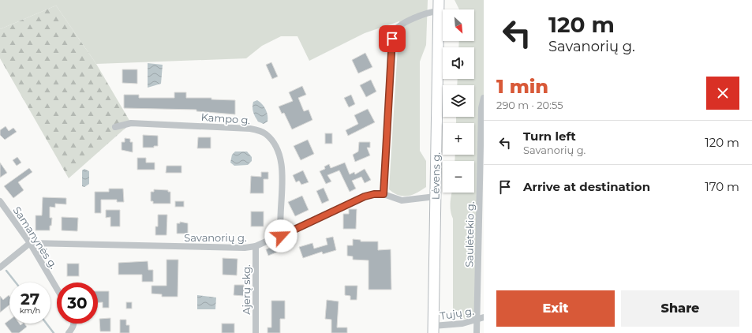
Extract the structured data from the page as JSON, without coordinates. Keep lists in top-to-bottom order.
{
  "streets": {
    "main road": ["Lėvens g."],
    "street": [
      "Kampo g.",
      "Saulėtekio g.",
      "Samanynės g.",
      "Savanorių g.",
      "Ajerų skg.",
      "Tujų g."
    ]
  },
  "crossings": [
    ["Kampo g.", "Savanorių g."],
    ["Lėvens g.", "Tujų g."],
    ["Saulėtekio g.", "Tujų g."],
    ["Samanynės g.", "Savanorių g."],
    ["Savanorių g.", "Ajerų skg."]
  ],
  "north": "bottom right",
  "page": {
    "turn": ["120 m", "Savanorių g."],
    "map_buttons": ["+", "−"],
    "heading": ["1 min", "290 m · 20:55"],
    "list": [
      {
        "name": "Turn left",
        "note": "Savanorių g.",
        "value": "120 m"
      },
      {
        "name": "Arrive at destination",
        "value": "170 m"
      }
    ],
    "speed": "27 km/h",
    "limit": "30",
    "buttons": ["Exit", "Share"]
  }
}
